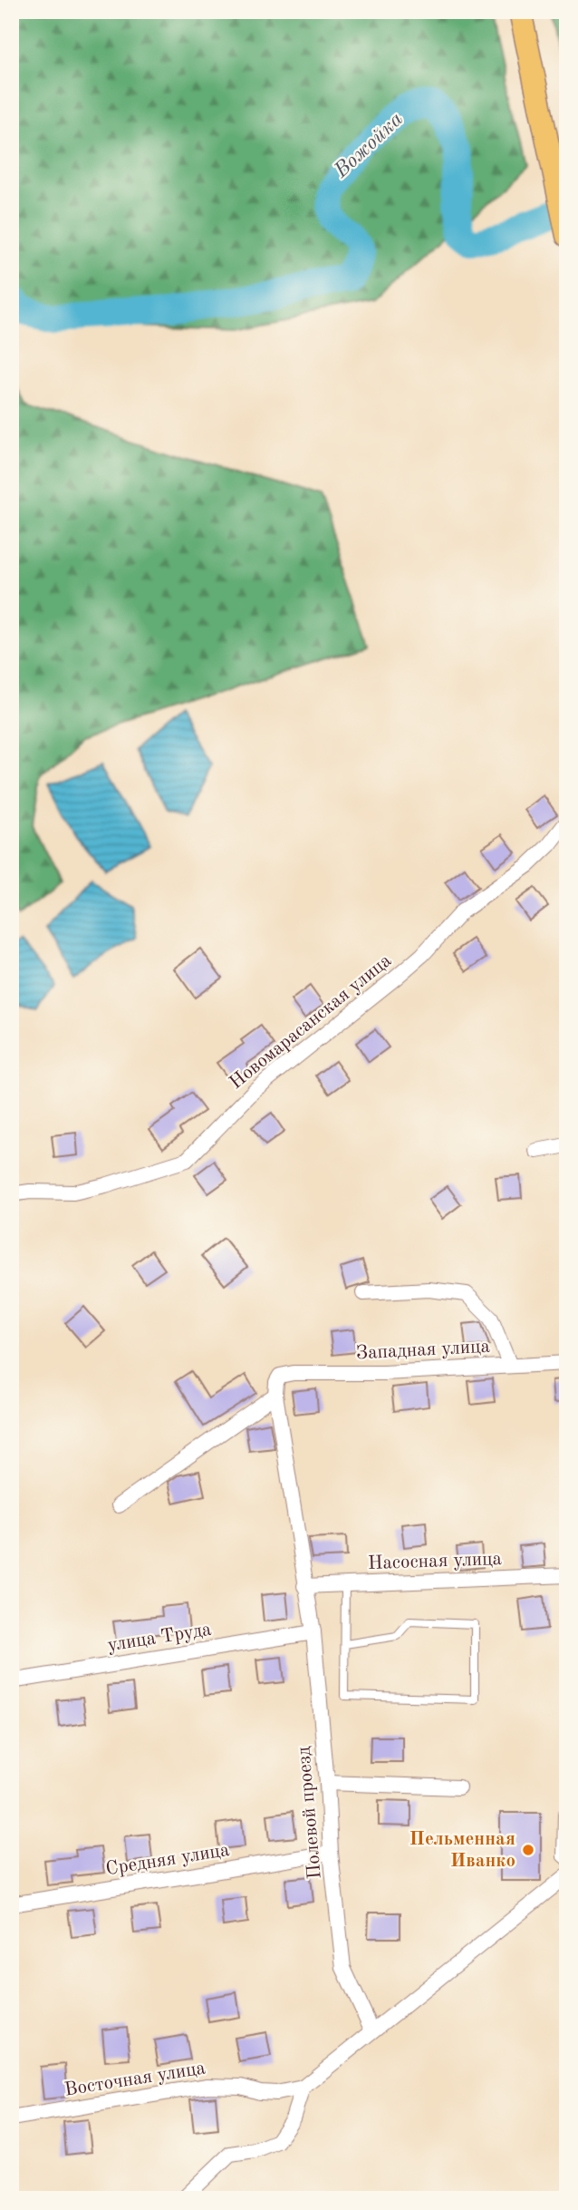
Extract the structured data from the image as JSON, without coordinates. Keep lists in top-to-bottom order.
{
  "streets": {
    "street": [
      "Новомарасанская улица",
      "Западная улица",
      "Насосная улица",
      "улица Труда",
      "Полевой проезд",
      "Средняя улица",
      "Восточная улица"
    ]
  },
  "crossings": [
    ["Западная улица", "Полевой проезд"],
    ["Насосная улица", "Полевой проезд"],
    ["улица Труда", "Полевой проезд"],
    ["Полевой проезд", "Средняя улица"]
  ],
  "water": ["Вожойка"],
  "places": ["Пельменная Иванко"]
}
